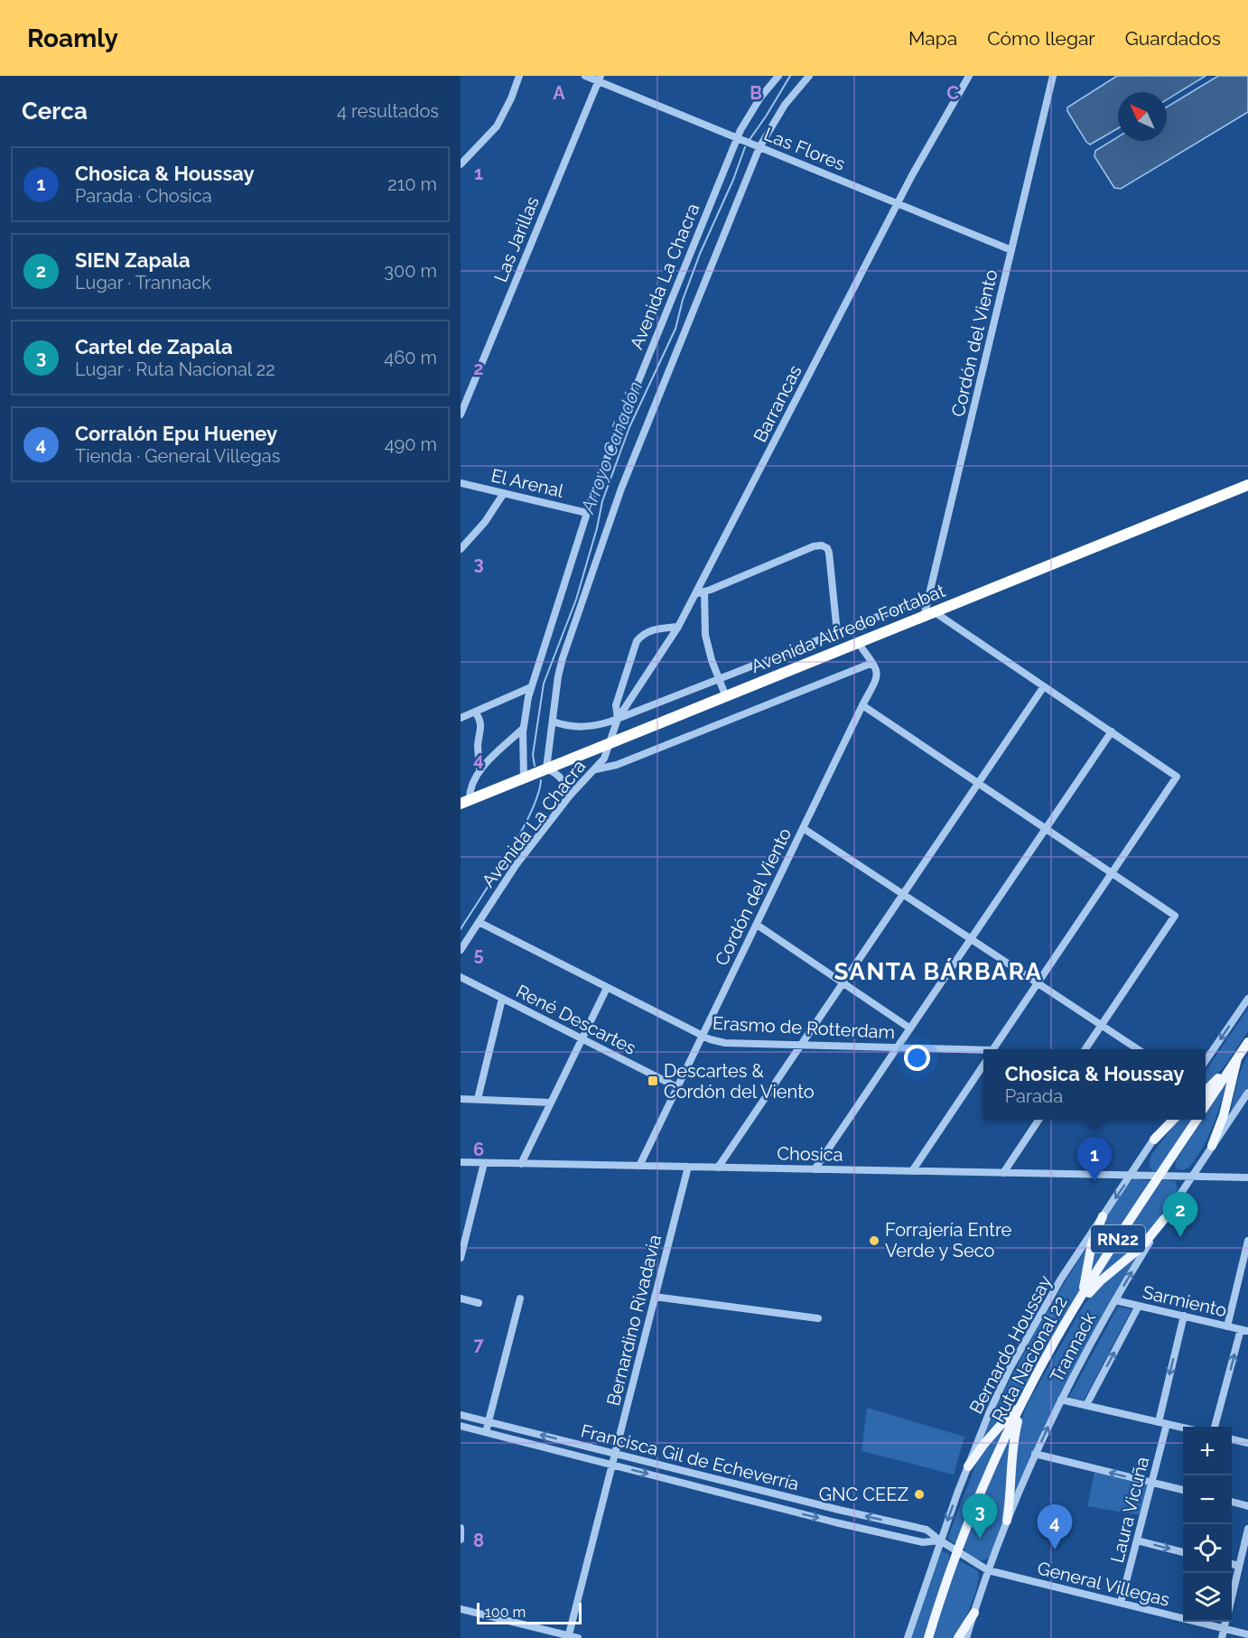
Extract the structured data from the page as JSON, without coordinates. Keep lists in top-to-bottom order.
{
  "streets": {
    "highway": ["Avenida Alfredo Fortabat"],
    "main road": ["RN22", "Ruta Nacional 22"],
    "street": [
      "Las Flores",
      "Las Jarillas",
      "Avenida La Chacra",
      "Cordón del Viento",
      "Barrancas",
      "El Arenal",
      "René Descartes",
      "Erasmo de Rotterdam",
      "Chosica",
      "Sarmiento",
      "Bernardino Rivadavia",
      "Bernardo Houssay",
      "Trannack",
      "Francisca Gil de Echeverría",
      "Laura Vicuña",
      "General Villegas"
    ]
  },
  "crossings": [
    ["Las Flores", "Las Jarillas"],
    ["Las Flores", "Avenida La Chacra"],
    ["Las Flores", "Cordón del Viento"],
    ["Las Flores", "Barrancas"],
    ["Avenida La Chacra", "Barrancas"],
    ["Avenida La Chacra", "El Arenal"],
    ["Avenida La Chacra", "Avenida Alfredo Fortabat"],
    ["Avenida La Chacra", "Erasmo de Rotterdam"],
    ["Cordón del Viento", "Avenida Alfredo Fortabat"],
    ["Cordón del Viento", "René Descartes"],
    ["Cordón del Viento", "Erasmo de Rotterdam"],
    ["Cordón del Viento", "Chosica"],
    ["Barrancas", "Avenida Alfredo Fortabat"],
    ["Chosica", "Bernardino Rivadavia"],
    ["Chosica", "Bernardo Houssay"],
    ["Chosica", "Trannack"],
    ["Chosica", "Ruta Nacional 22"],
    ["Sarmiento", "Trannack"],
    ["Bernardino Rivadavia", "Francisca Gil de Echeverría"],
    ["Bernardo Houssay", "Francisca Gil de Echeverría"],
    ["Trannack", "General Villegas"],
    ["Ruta Nacional 22", "Francisca Gil de Echeverría"],
    ["Ruta Nacional 22", "General Villegas"],
    ["Francisca Gil de Echeverría", "General Villegas"],
    ["Laura Vicuña", "General Villegas"]
  ],
  "districts": ["SANTA BÁRBARA"],
  "water": ["Arroyo Cañadón"],
  "places": {
    "transit": ["Descartes & Cordón del Viento"],
    "other": ["Forrajería Entre Verde y Seco", "GNC CEEZ"]
  },
  "scale_bar": "100 m",
  "north": "top left",
  "page": {
    "header": "Roamly",
    "nav": ["Mapa", "Cómo llegar", "Guardados"],
    "heading": ["Cerca", "4 resultados"],
    "list": [
      {
        "mark": "1",
        "name": "Chosica & Houssay",
        "note": "Parada · Chosica",
        "value": "210 m"
      },
      {
        "mark": "2",
        "name": "SIEN Zapala",
        "note": "Lugar · Trannack",
        "value": "300 m"
      },
      {
        "mark": "3",
        "name": "Cartel de Zapala",
        "note": "Lugar · Ruta Nacional 22",
        "value": "460 m"
      },
      {
        "mark": "4",
        "name": "Corralón Epu Hueney",
        "note": "Tienda · General Villegas",
        "value": "490 m"
      }
    ],
    "popup": ["Chosica & Houssay", "Parada"],
    "pins": [
      "1",
      "2",
      "3",
      "4"
    ],
    "map_buttons": ["+", "−"],
    "scale": "100 m"
  },
  "grid": {
    "columns": ["A", "B", "C"],
    "rows": [
      "1",
      "2",
      "3",
      "4",
      "5",
      "6",
      "7",
      "8"
    ]
  }
}
